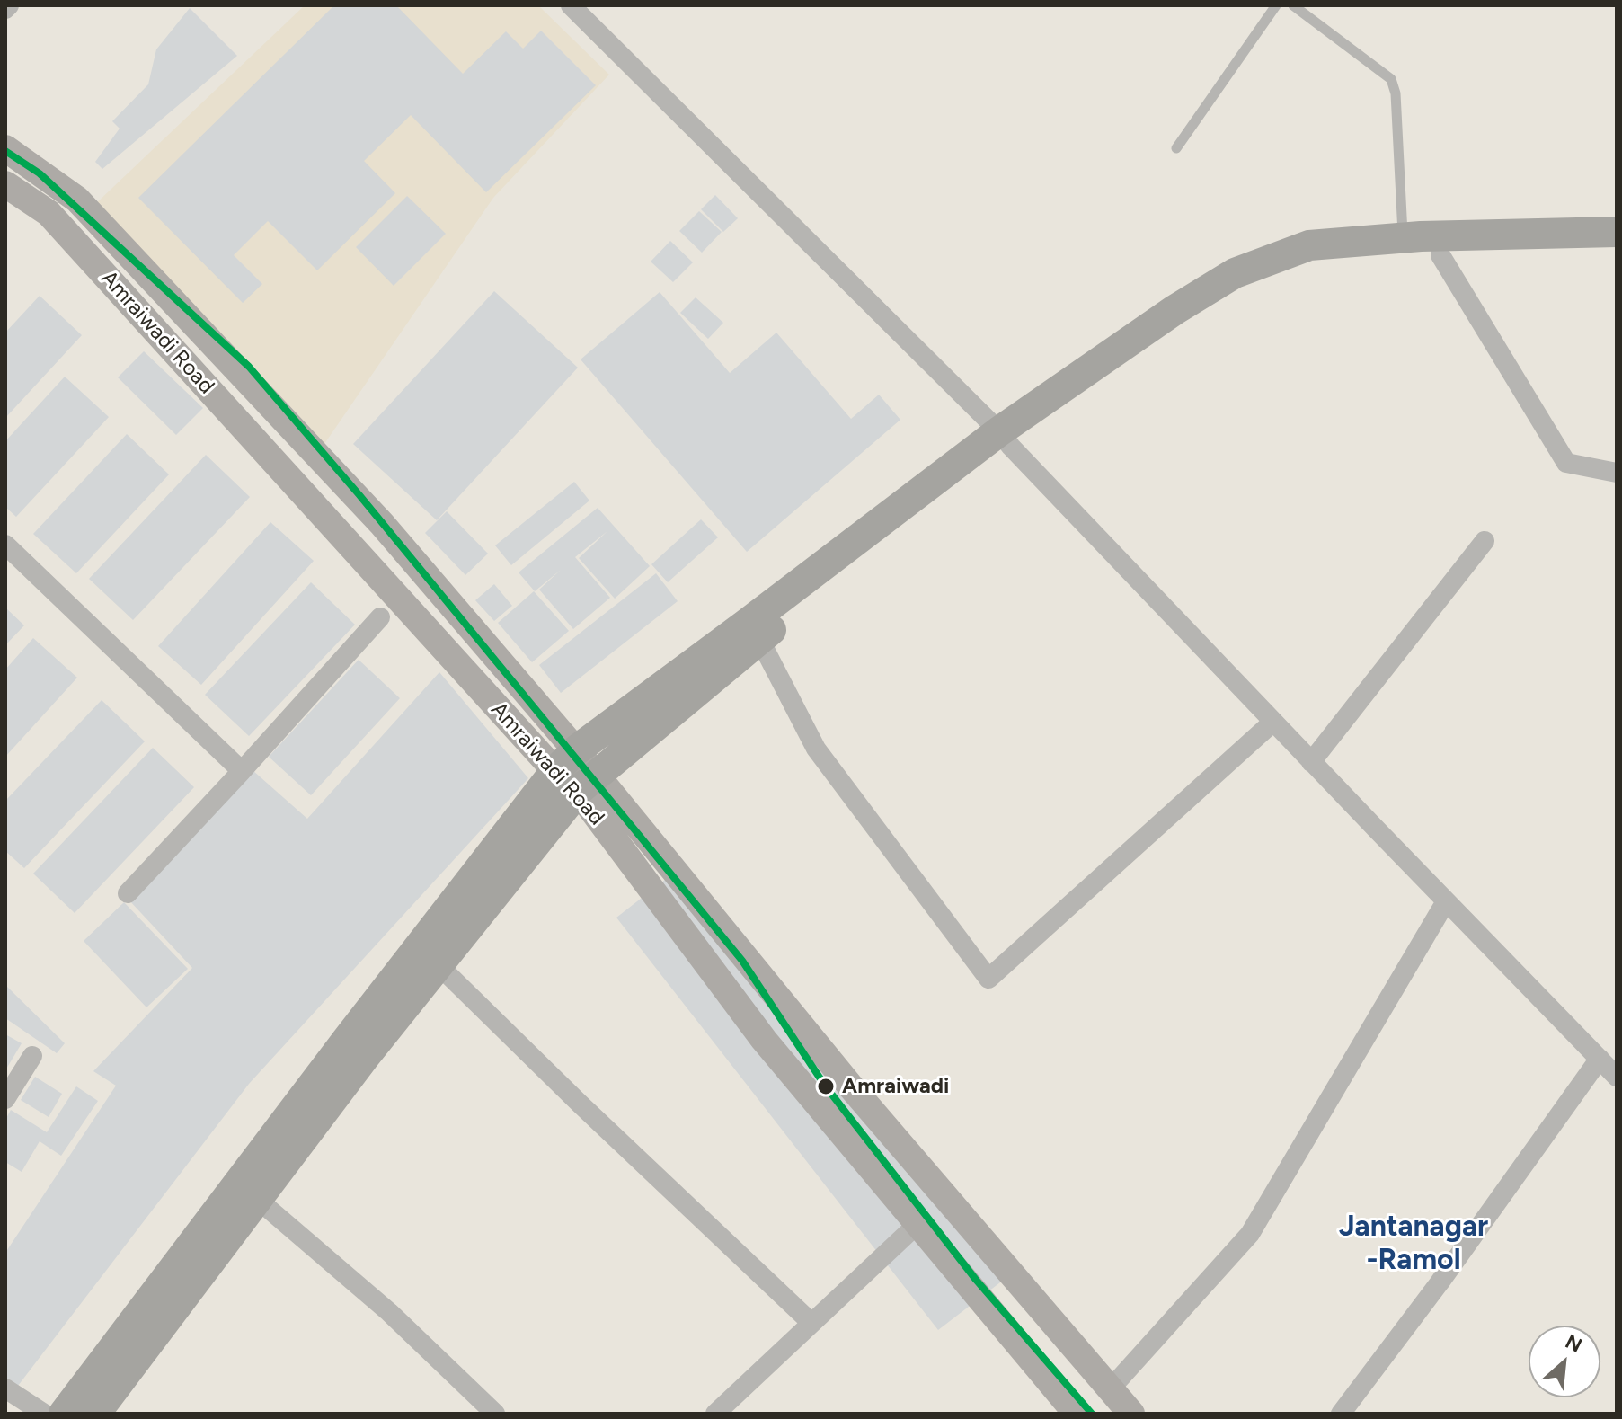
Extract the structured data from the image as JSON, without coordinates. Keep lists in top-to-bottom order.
{
  "streets": {
    "main road": ["Amraiwadi Road"]
  },
  "districts": ["Jantanagar -Ramol"],
  "places": ["Amraiwadi"],
  "north": "top right"
}
